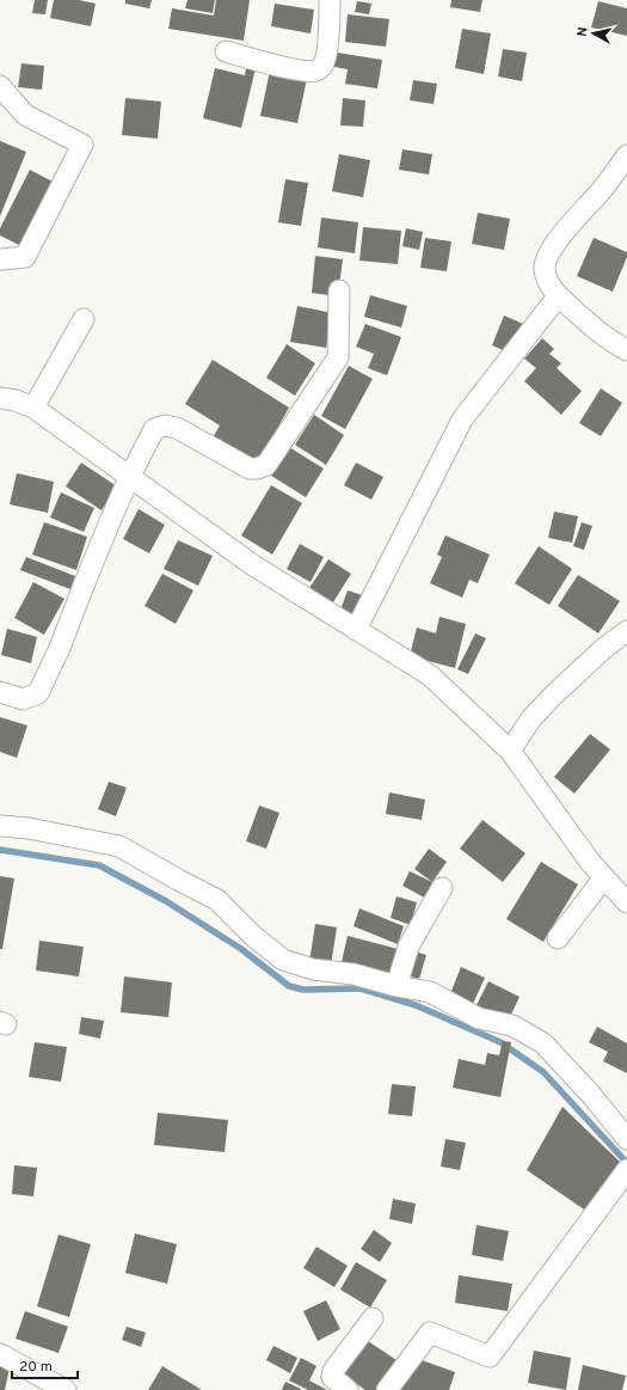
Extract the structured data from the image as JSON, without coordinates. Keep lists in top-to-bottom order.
{
  "scale_bar": "20 m",
  "north": "left"
}
